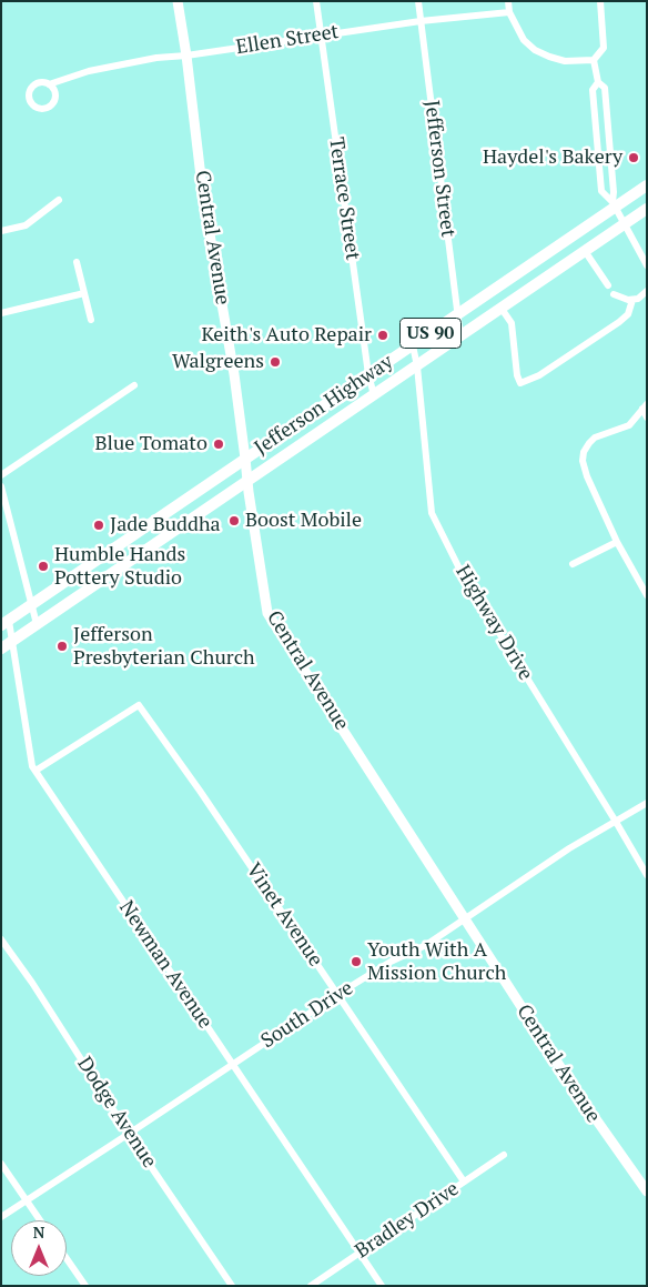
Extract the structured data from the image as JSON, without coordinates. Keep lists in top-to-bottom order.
{
  "streets": {
    "main road": ["Central Avenue", "US 90", "Jefferson Highway"],
    "street": [
      "Ellen Street",
      "Jefferson Street",
      "Terrace Street",
      "Highway Drive",
      "Vinet Avenue",
      "Newman Avenue",
      "South Drive",
      "Dodge Avenue",
      "Bradley Drive"
    ]
  },
  "crossings": [
    ["Ellen Street", "Jefferson Street"],
    ["Ellen Street", "Terrace Street"],
    ["Ellen Street", "Central Avenue"],
    ["Jefferson Street", "Jefferson Highway"],
    ["Terrace Street", "Jefferson Highway"],
    ["Central Avenue", "Jefferson Highway"],
    ["Central Avenue", "South Drive"],
    ["Jefferson Highway", "Highway Drive"],
    ["Jefferson Highway", "Newman Avenue"],
    ["Highway Drive", "South Drive"],
    ["Vinet Avenue", "Newman Avenue"],
    ["Vinet Avenue", "South Drive"],
    ["Vinet Avenue", "Bradley Drive"],
    ["Newman Avenue", "South Drive"],
    ["Newman Avenue", "Bradley Drive"],
    ["South Drive", "Dodge Avenue"]
  ],
  "places": [
    "Haydel's Bakery",
    "Keith's Auto Repair",
    "Walgreens",
    "Blue Tomato",
    "Boost Mobile",
    "Jade Buddha",
    "Humble Hands Pottery Studio",
    "Jefferson Presbyterian Church",
    "Youth With A Mission Church"
  ],
  "north": "top"
}
